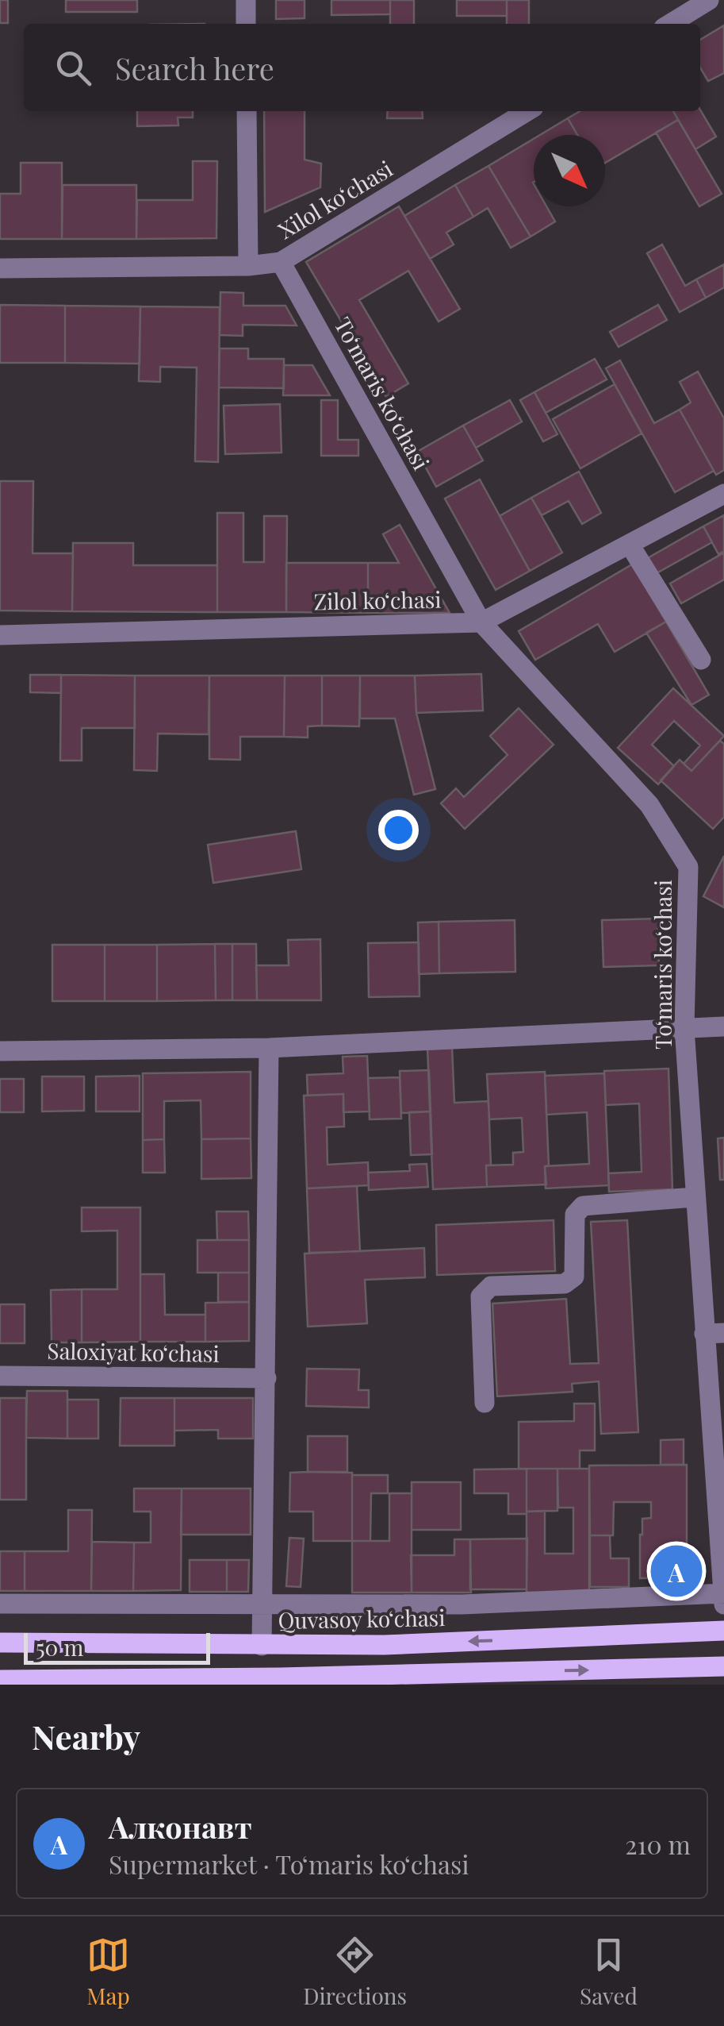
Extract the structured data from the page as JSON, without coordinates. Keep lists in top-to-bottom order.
{
  "streets": {
    "main road": ["Quvasoy koʻchasi"],
    "street": [
      "Xilol koʻchasi",
      "Toʻmaris koʻchasi",
      "Zilol koʻchasi",
      "Saloxiyat koʻchasi"
    ]
  },
  "crossings": [
    ["Xilol koʻchasi", "Toʻmaris koʻchasi"],
    ["Toʻmaris koʻchasi", "Zilol koʻchasi"]
  ],
  "scale_bar": "50 m",
  "north": "bottom right",
  "page": {
    "search": "Search here",
    "pins": "A",
    "scale": "50 m",
    "heading": "Nearby",
    "list": [
      {
        "mark": "A",
        "name": "Алконавт",
        "note": "Supermarket · Toʻmaris koʻchasi",
        "value": "210 m"
      }
    ],
    "nav": ["Map", "Directions", "Saved"]
  }
}
